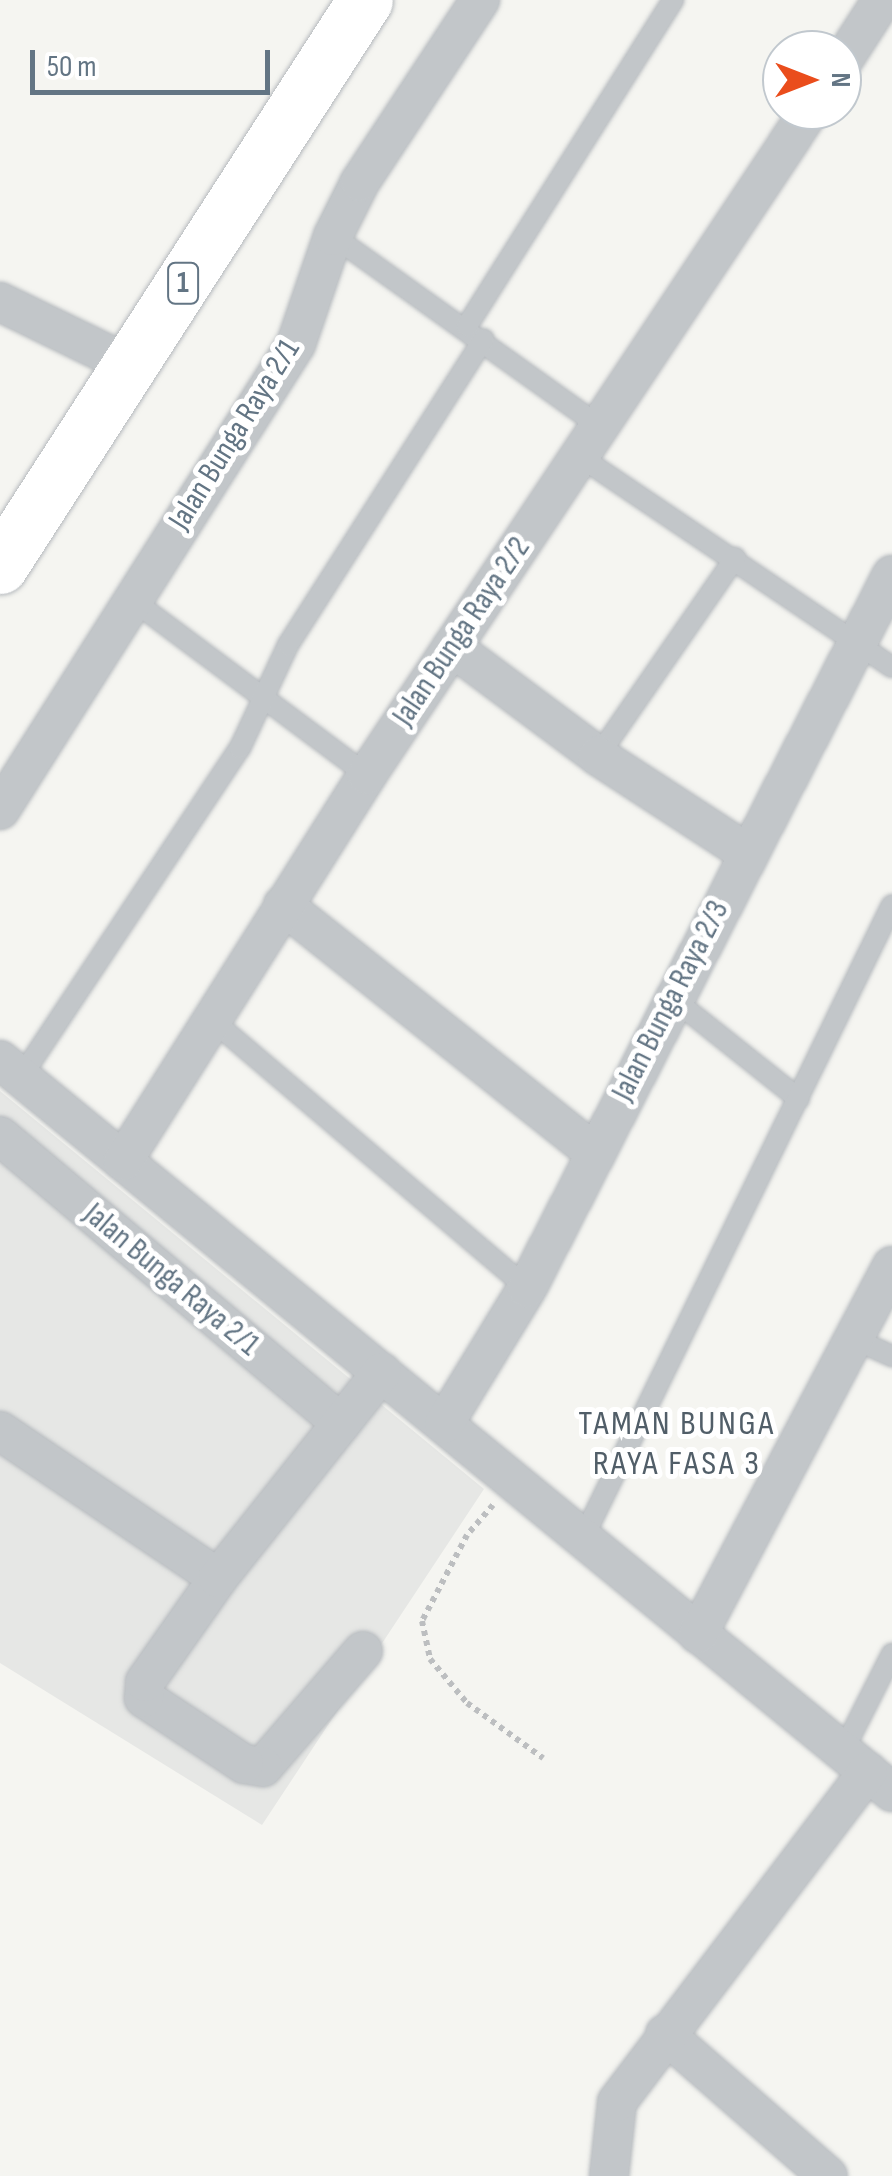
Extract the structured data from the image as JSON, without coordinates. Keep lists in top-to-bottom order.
{
  "streets": {
    "main road": ["1"],
    "street": ["Jalan Bunga Raya 2/1", "Jalan Bunga Raya 2/2", "Jalan Bunga Raya 2/3"]
  },
  "districts": ["TAMAN BUNGA RAYA FASA 3"],
  "scale_bar": "50 m",
  "north": "right"
}
